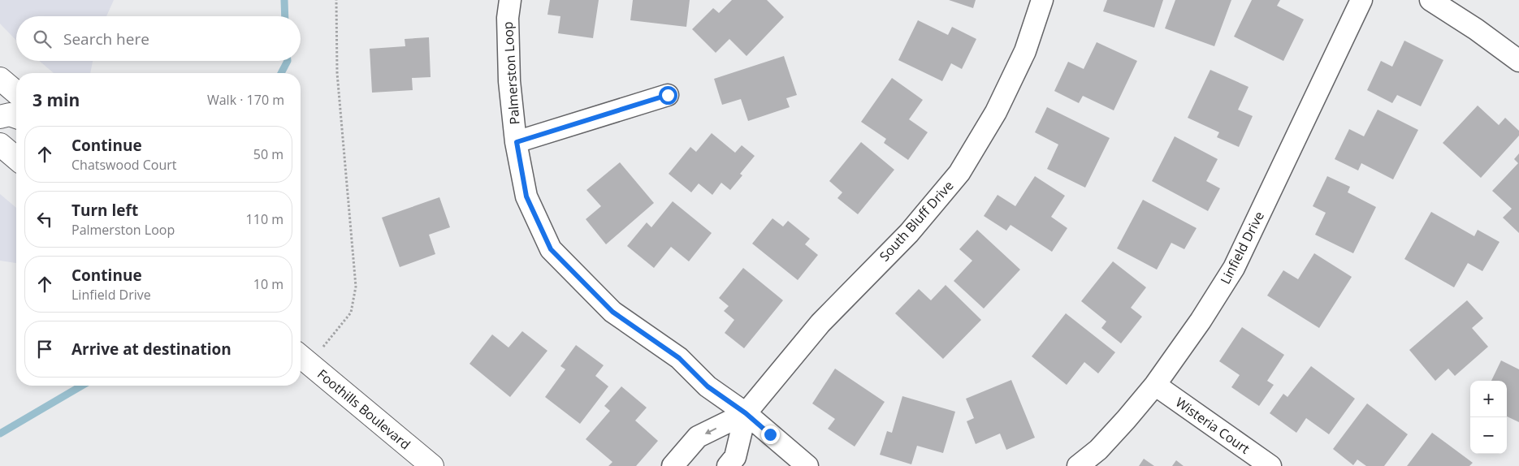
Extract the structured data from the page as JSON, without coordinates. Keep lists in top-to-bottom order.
{
  "streets": {
    "main road": ["Foothills Boulevard"],
    "street": [
      "Palmerston Loop",
      "South Bluff Drive",
      "Linfield Drive",
      "Wisteria Court"
    ]
  },
  "crossings": [
    ["Palmerston Loop", "South Bluff Drive"],
    ["Linfield Drive", "Wisteria Court"]
  ],
  "page": {
    "search": "Search here",
    "heading": ["3 min", "Walk · 170 m"],
    "list": [
      ["Continue", "Chatswood Court", "50 m"],
      ["Turn left", "Palmerston Loop", "110 m"],
      ["Continue", "Linfield Drive", "10 m"],
      "Arrive at destination"
    ],
    "map_buttons": ["+", "−"]
  }
}
